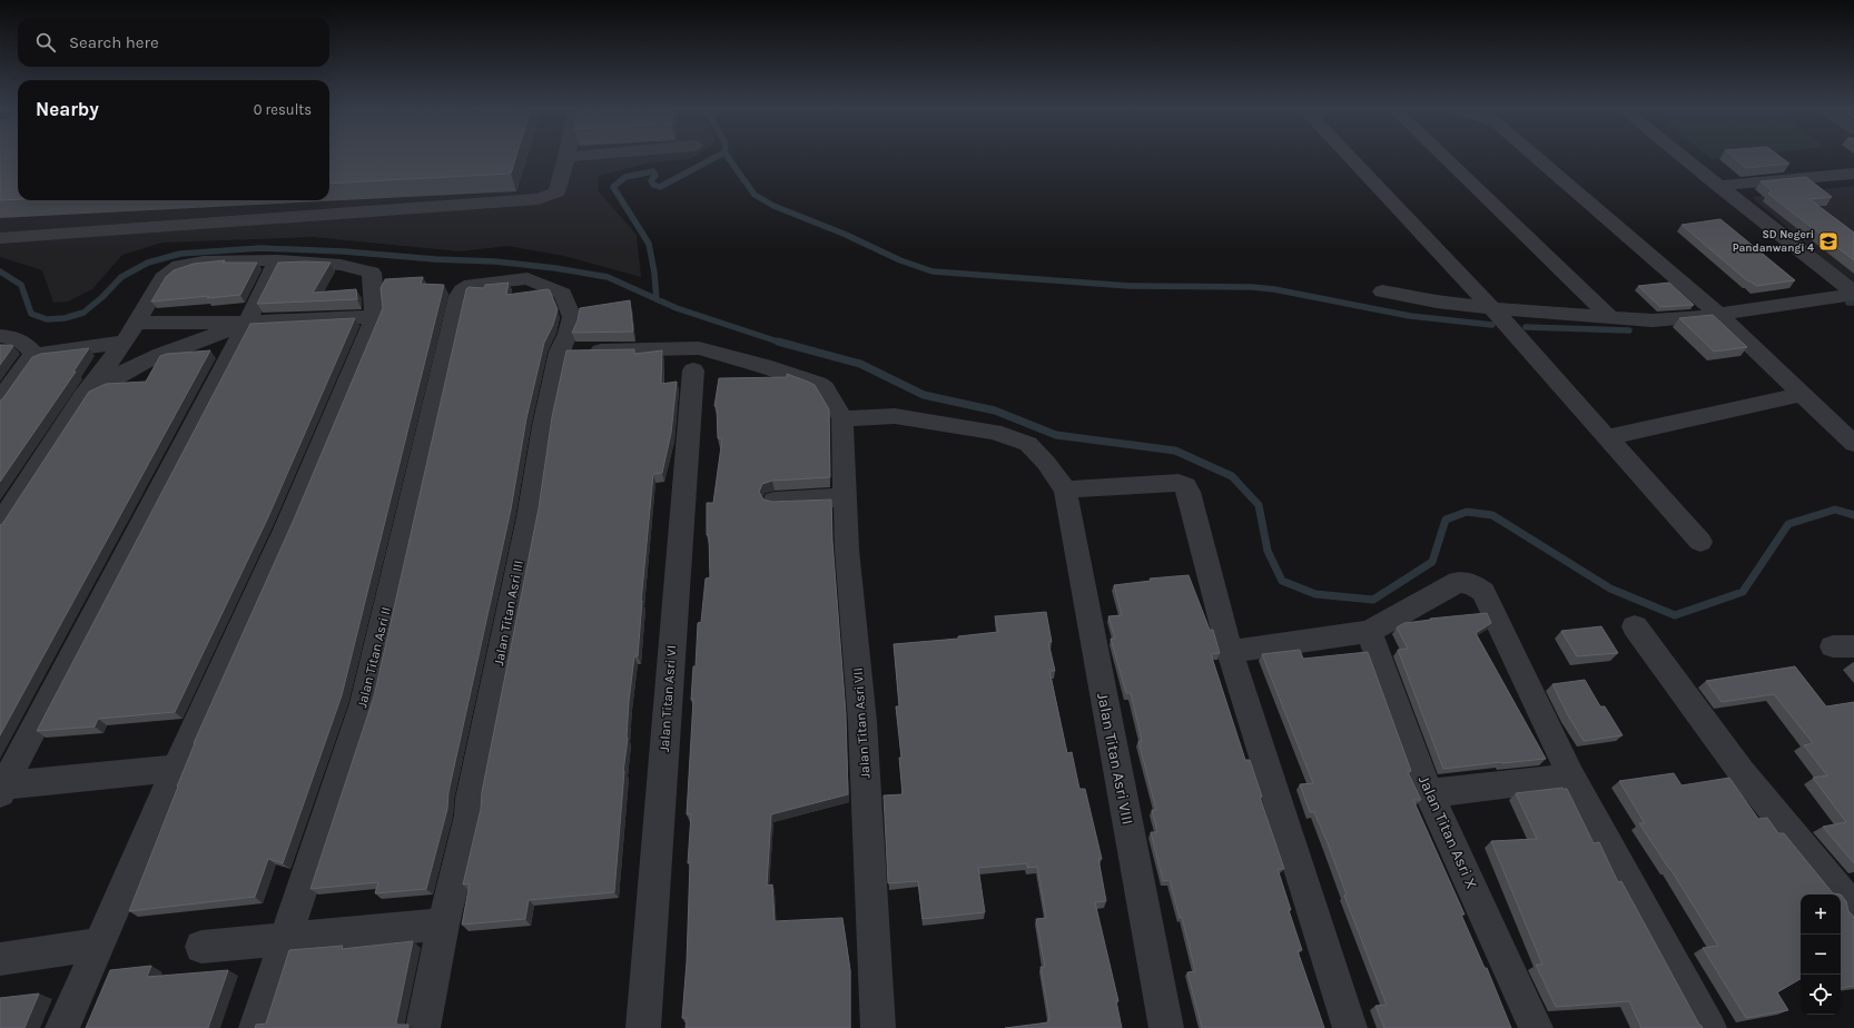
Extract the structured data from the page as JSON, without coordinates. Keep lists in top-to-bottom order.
{
  "streets": {
    "street": [
      "Jalan Titan Asri III",
      "Jalan Titan Asri II",
      "Jalan Titan Asri VI",
      "Jalan Titan Asri VII",
      "Jalan Titan Asri VIII",
      "Jalan Titan Asri X"
    ]
  },
  "crossings": [
    ["Jalan Titan Asri III", "Jalan Titan Asri II"]
  ],
  "places": {
    "school or university": ["SD Negeri Pandanwangi 4"]
  },
  "page": {
    "search": "Search here",
    "heading": ["Nearby", "0 results"],
    "map_buttons": ["+", "−"]
  }
}
